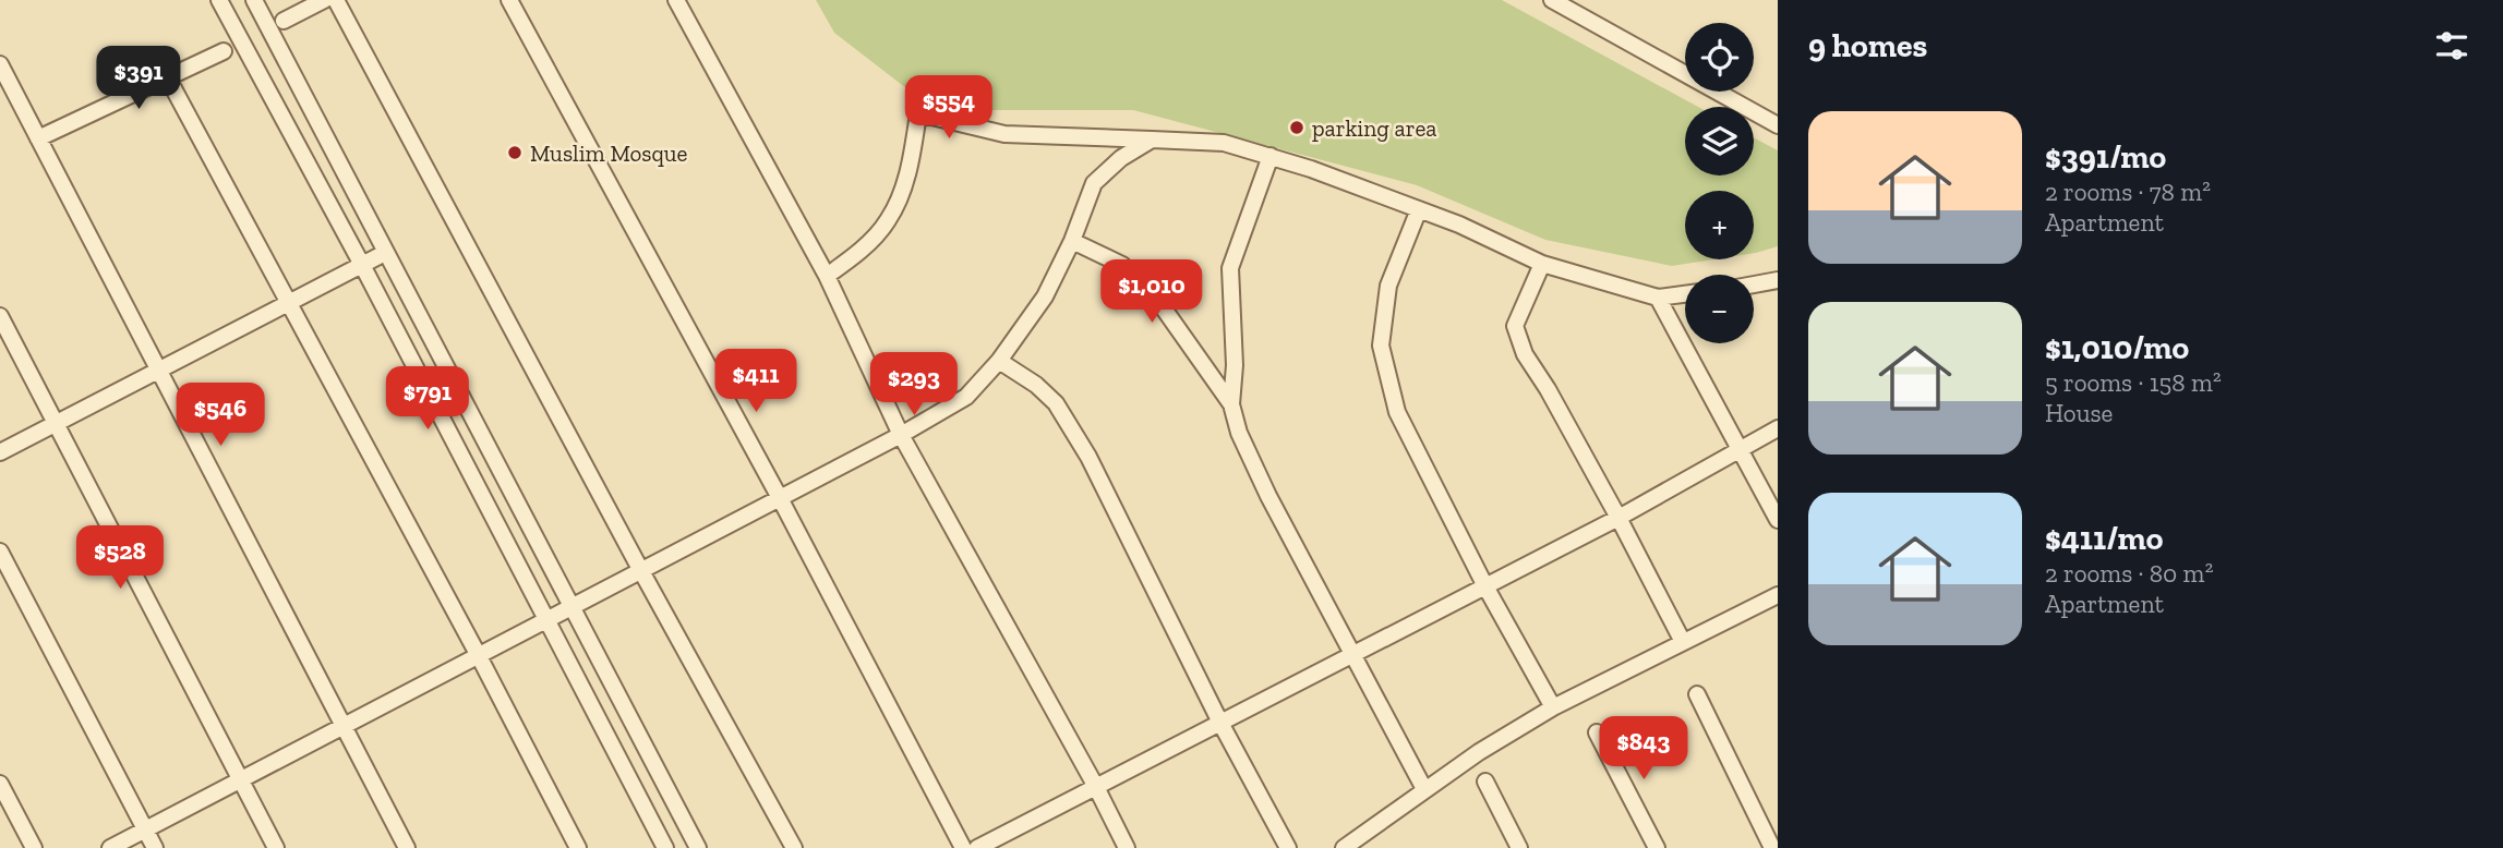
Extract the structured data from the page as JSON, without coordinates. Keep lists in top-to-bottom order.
{
  "places": ["parking area", "Muslim Mosque"],
  "page": {
    "heading": "9 homes",
    "map_buttons": ["+", "−"],
    "price": [
      "$391",
      "$554",
      "$1,010",
      "$411",
      "$293",
      "$791",
      "$546",
      "$528",
      "$843"
    ],
    "list": [
      {
        "name": "$391/mo",
        "note": "2 rooms · 78 m² · Apartment"
      },
      {
        "name": "$1,010/mo",
        "note": "5 rooms · 158 m² · House"
      },
      {
        "name": "$411/mo",
        "note": "2 rooms · 80 m² · Apartment"
      }
    ]
  }
}
